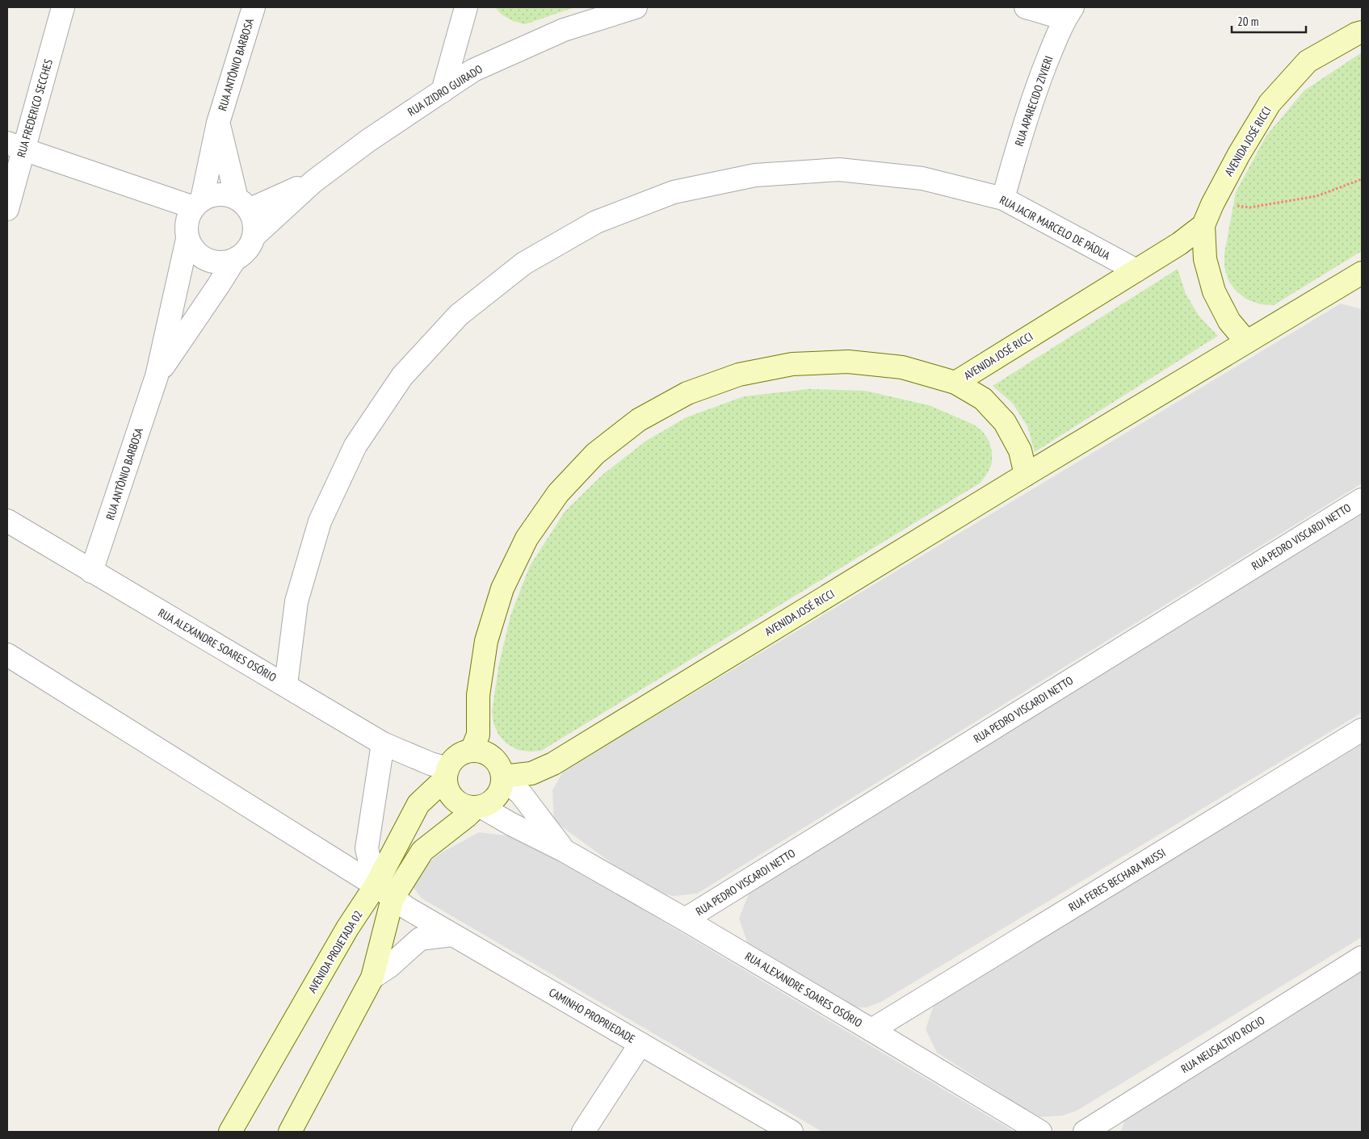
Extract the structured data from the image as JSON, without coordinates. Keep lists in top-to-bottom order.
{
  "streets": {
    "street": [
      "RUA ANTÔNIO BARBOSA",
      "RUA IZIDRO GUIRADO",
      "RUA APARECIDO ZIVIERI",
      "RUA FREDERICO SECCHES",
      "AVENIDA JOSÉ RICCI",
      "RUA JACIR MARCELO DE PÁDUA",
      "RUA PEDRO VISCARDI NETTO",
      "RUA ALEXANDRE SOARES OSÓRIO",
      "RUA FERES BECHARA MUSSI",
      "AVENIDA PROJETADA 02",
      "CAMINHO PROPRIEDADE",
      "RUA NEUSALTIVO ROCIO"
    ]
  },
  "crossings": [
    ["RUA ANTÔNIO BARBOSA", "RUA IZIDRO GUIRADO"],
    ["RUA ANTÔNIO BARBOSA", "RUA ALEXANDRE SOARES OSÓRIO"],
    ["RUA APARECIDO ZIVIERI", "RUA JACIR MARCELO DE PÁDUA"],
    ["AVENIDA JOSÉ RICCI", "RUA JACIR MARCELO DE PÁDUA"],
    ["AVENIDA JOSÉ RICCI", "RUA ALEXANDRE SOARES OSÓRIO"],
    ["AVENIDA JOSÉ RICCI", "AVENIDA PROJETADA 02"],
    ["RUA JACIR MARCELO DE PÁDUA", "RUA ALEXANDRE SOARES OSÓRIO"],
    ["RUA PEDRO VISCARDI NETTO", "RUA ALEXANDRE SOARES OSÓRIO"],
    ["RUA ALEXANDRE SOARES OSÓRIO", "RUA FERES BECHARA MUSSI"],
    ["RUA ALEXANDRE SOARES OSÓRIO", "AVENIDA PROJETADA 02"],
    ["AVENIDA PROJETADA 02", "CAMINHO PROPRIEDADE"]
  ],
  "scale_bar": "20 m"
}
